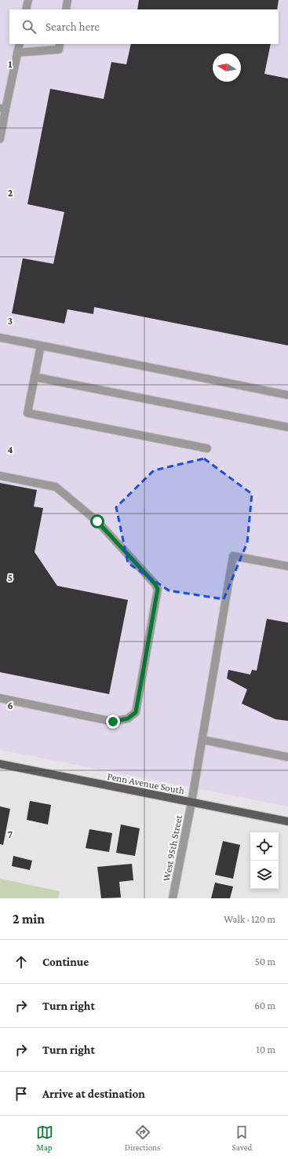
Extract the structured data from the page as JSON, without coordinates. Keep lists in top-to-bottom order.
{
  "streets": {
    "main road": ["Penn Avenue South"],
    "street": ["West 95th Street"]
  },
  "crossings": [
    ["Penn Avenue South", "West 95th Street"]
  ],
  "north": "left",
  "page": {
    "search": "Search here",
    "heading": ["2 min", "Walk · 120 m"],
    "list": [
      ["Continue", "50 m"],
      ["Turn right", "60 m"],
      ["Turn right", "10 m"],
      "Arrive at destination"
    ],
    "nav": ["Map", "Directions", "Saved"]
  },
  "grid": {
    "rows": [
      "1",
      "2",
      "3",
      "4",
      "5",
      "6",
      "7"
    ]
  }
}
